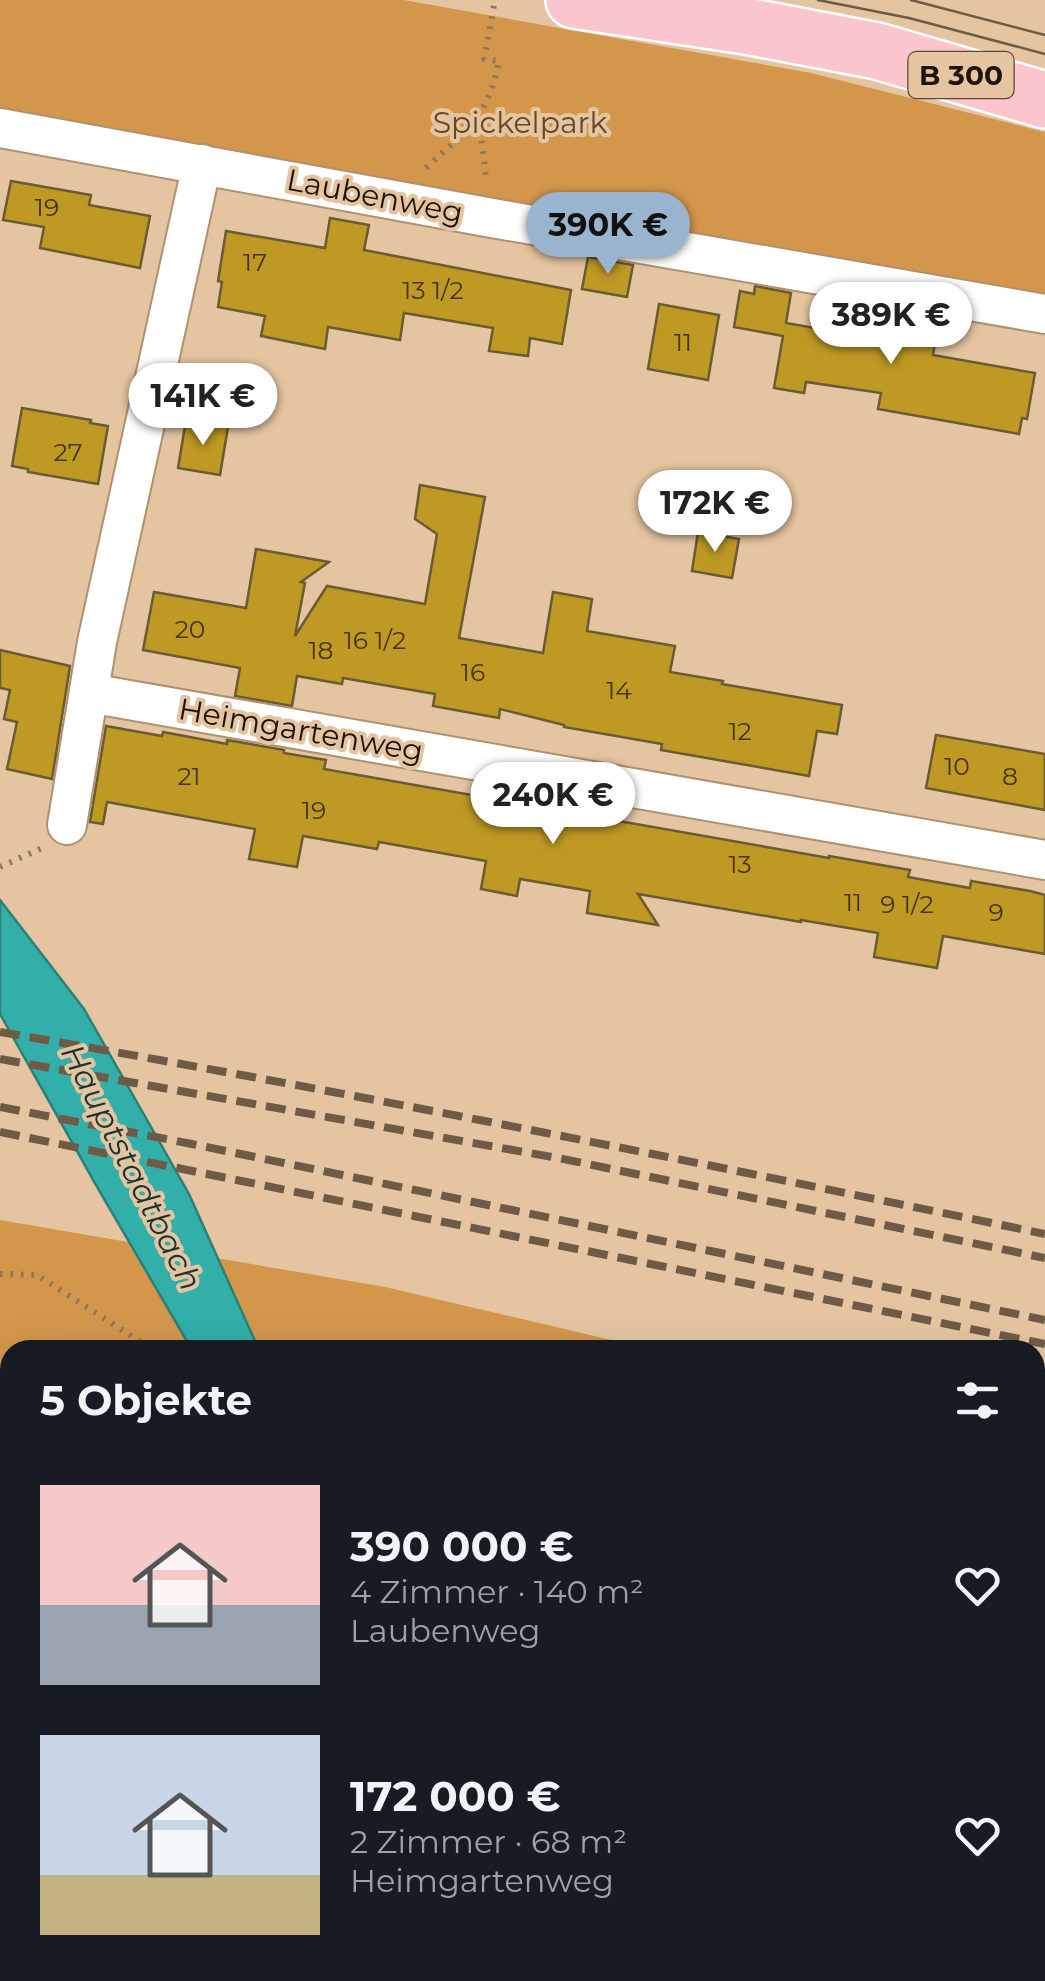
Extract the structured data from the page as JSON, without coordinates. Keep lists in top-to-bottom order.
{
  "streets": {
    "main road": ["B 300"],
    "street": ["Laubenweg", "Heimgartenweg"]
  },
  "water": ["Hauptstadtbach"],
  "parks": ["Spickelpark"],
  "house_numbers": [
    "19",
    "17",
    "13 1/2",
    "11",
    "27",
    "20",
    "16 1/2",
    "18",
    "16",
    "14",
    "12",
    "10",
    "21",
    "8",
    "19",
    "13",
    "11",
    "9 1/2",
    "9"
  ],
  "page": {
    "price": [
      "390K €",
      "389K €",
      "141K €",
      "172K €",
      "240K €"
    ],
    "heading": "5 Objekte",
    "list": [
      {
        "name": "390 000 €",
        "note": "4 Zimmer · 140 m² · Laubenweg"
      },
      {
        "name": "172 000 €",
        "note": "2 Zimmer · 68 m² · Heimgartenweg"
      }
    ]
  }
}
